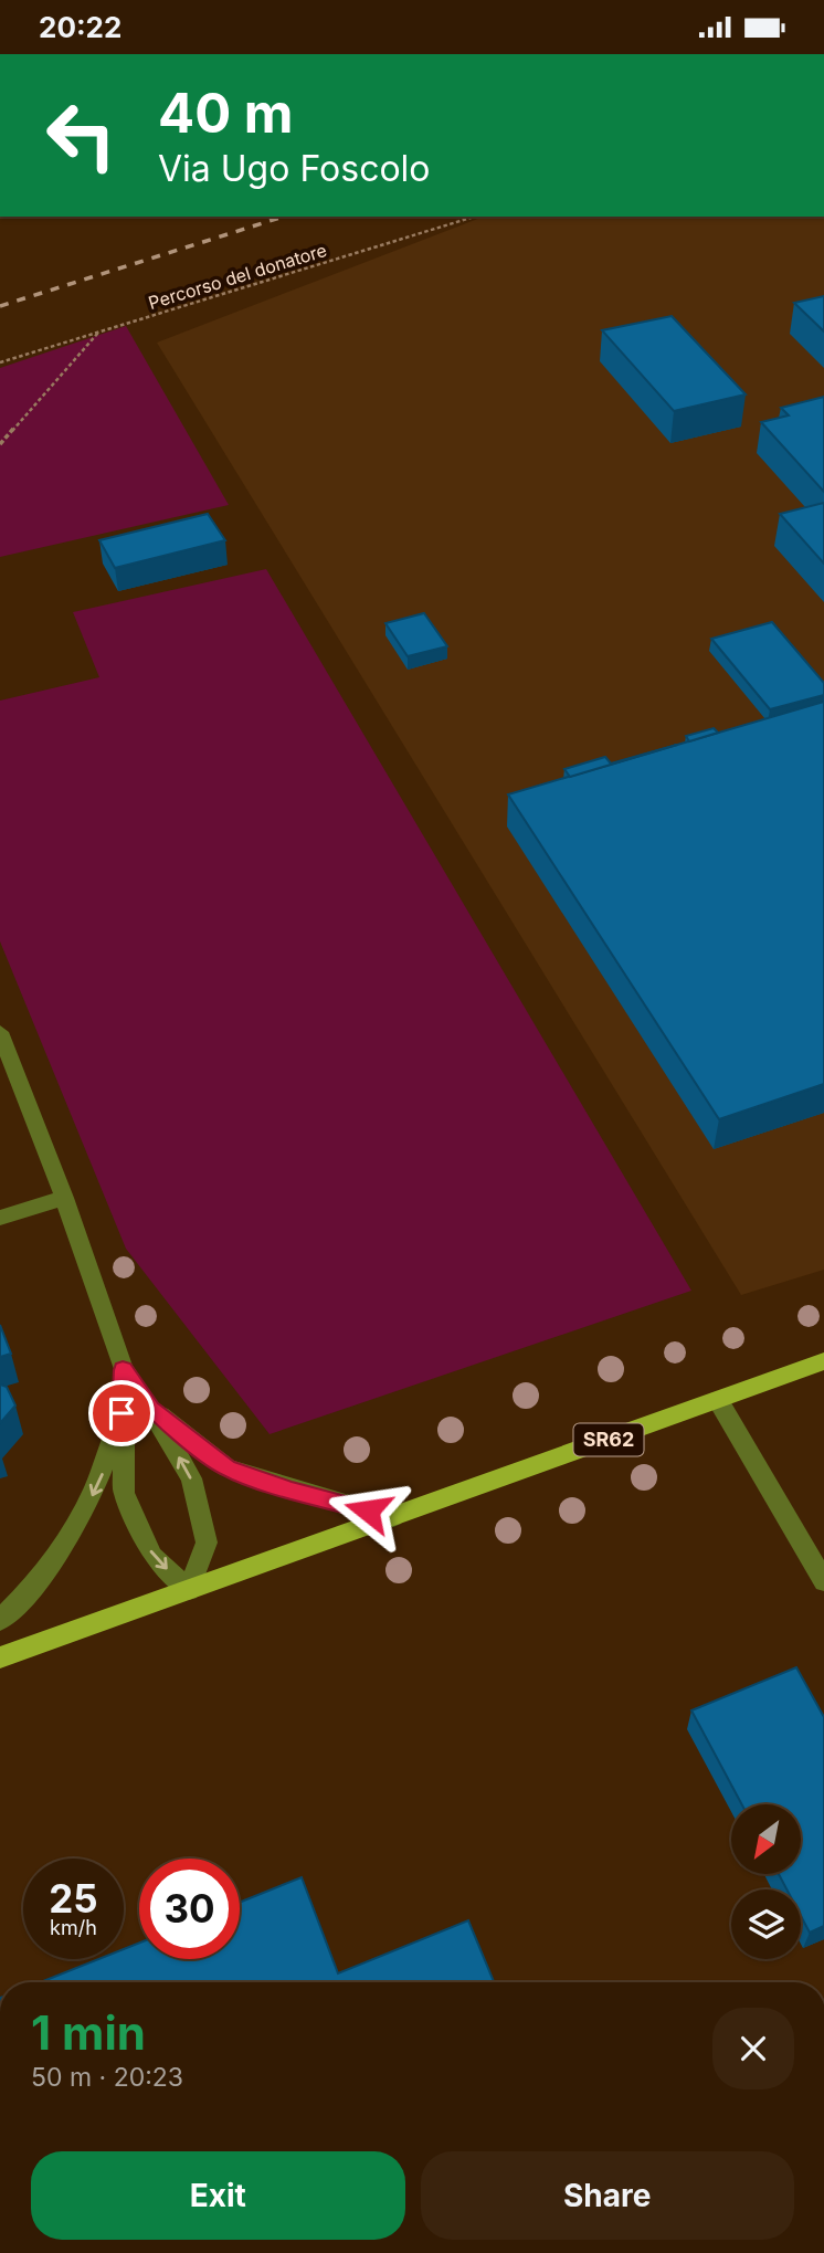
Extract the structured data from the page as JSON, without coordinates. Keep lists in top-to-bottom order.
{
  "streets": {
    "main road": ["SR62"],
    "path": ["Percorso del donatore"]
  },
  "north": "bottom left",
  "page": {
    "status": "20:22",
    "turn": ["40 m", "Via Ugo Foscolo"],
    "speed": "25 km/h",
    "limit": "30",
    "heading": ["1 min", "50 m · 20:23"],
    "buttons": ["Exit", "Share"]
  }
}
